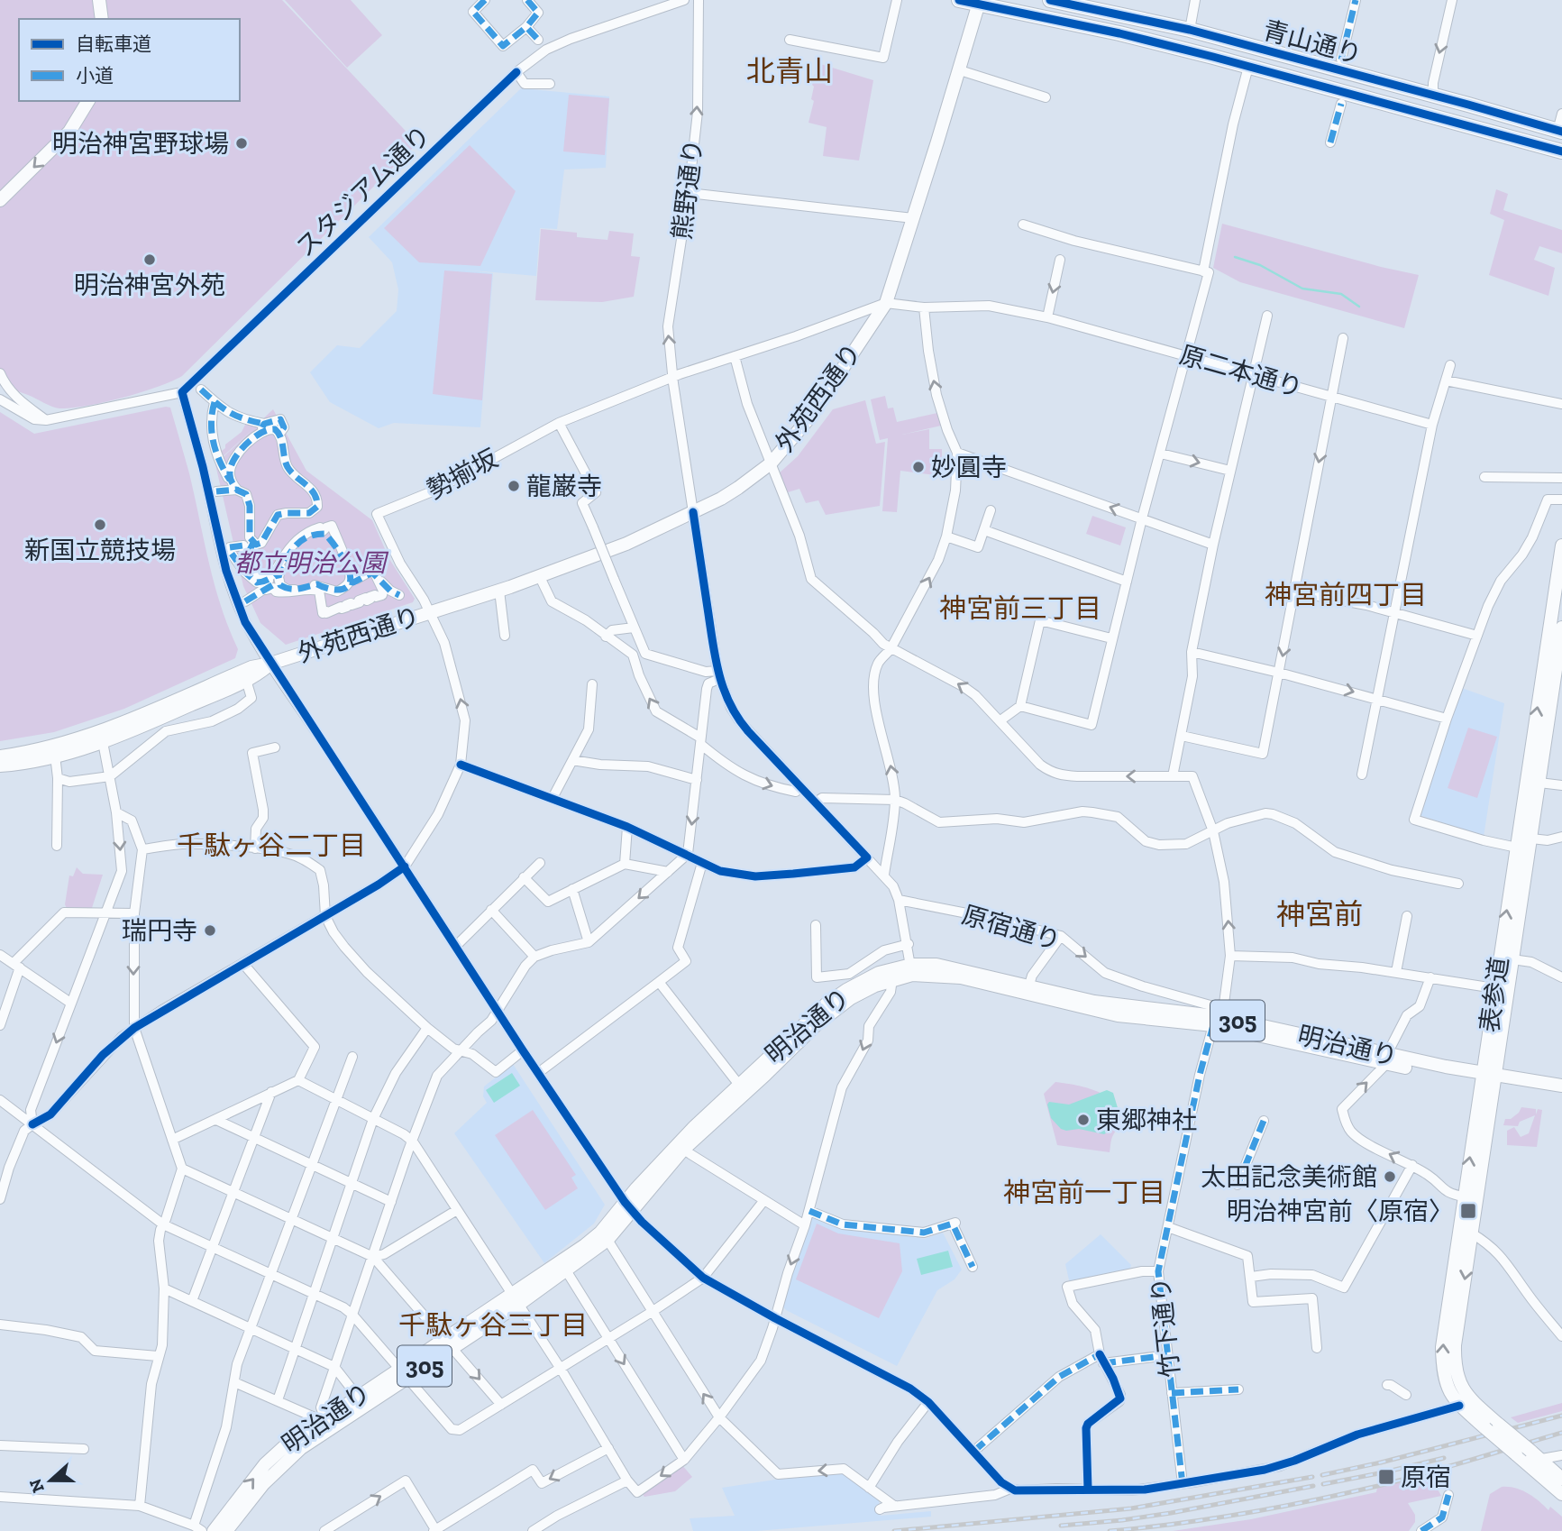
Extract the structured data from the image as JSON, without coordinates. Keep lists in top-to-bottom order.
{
  "streets": {
    "highway": ["青山通り"],
    "main road": [
      "外苑西通り",
      "表参道",
      "305",
      "明治通り"
    ],
    "street": [
      "熊野通り",
      "スタジアム通り",
      "原二本通り",
      "勢揃坂",
      "原宿通り",
      "竹下通り"
    ]
  },
  "crossings": [
    ["青山通り", "外苑西通り"],
    ["熊野通り", "外苑西通り"],
    ["熊野通り", "勢揃坂"],
    ["熊野通り", "原宿通り"],
    ["熊野通り", "明治通り"],
    ["原二本通り", "外苑西通り"],
    ["原二本通り", "勢揃坂"],
    ["外苑西通り", "勢揃坂"],
    ["原宿通り", "明治通り"],
    ["原宿通り", "竹下通り"],
    ["表参道", "明治通り"],
    ["明治通り", "竹下通り"]
  ],
  "one_way": ["熊野通り", "原宿通り"],
  "districts": [
    "北青山",
    "神宮前四丁目",
    "神宮前三丁目",
    "千駄ヶ谷二丁目",
    "神宮前",
    "神宮前一丁目",
    "千駄ヶ谷三丁目"
  ],
  "parks": ["都立明治公園"],
  "places": {
    "other": [
      "明治神宮野球場",
      "明治神宮外苑",
      "妙圓寺",
      "龍巌寺",
      "新国立競技場",
      "瑞円寺",
      "東郷神社",
      "太田記念美術館"
    ],
    "transit": ["明治神宮前〈原宿〉", "原宿"]
  },
  "legend": ["自転車道", "小道"],
  "north": "left"
}
